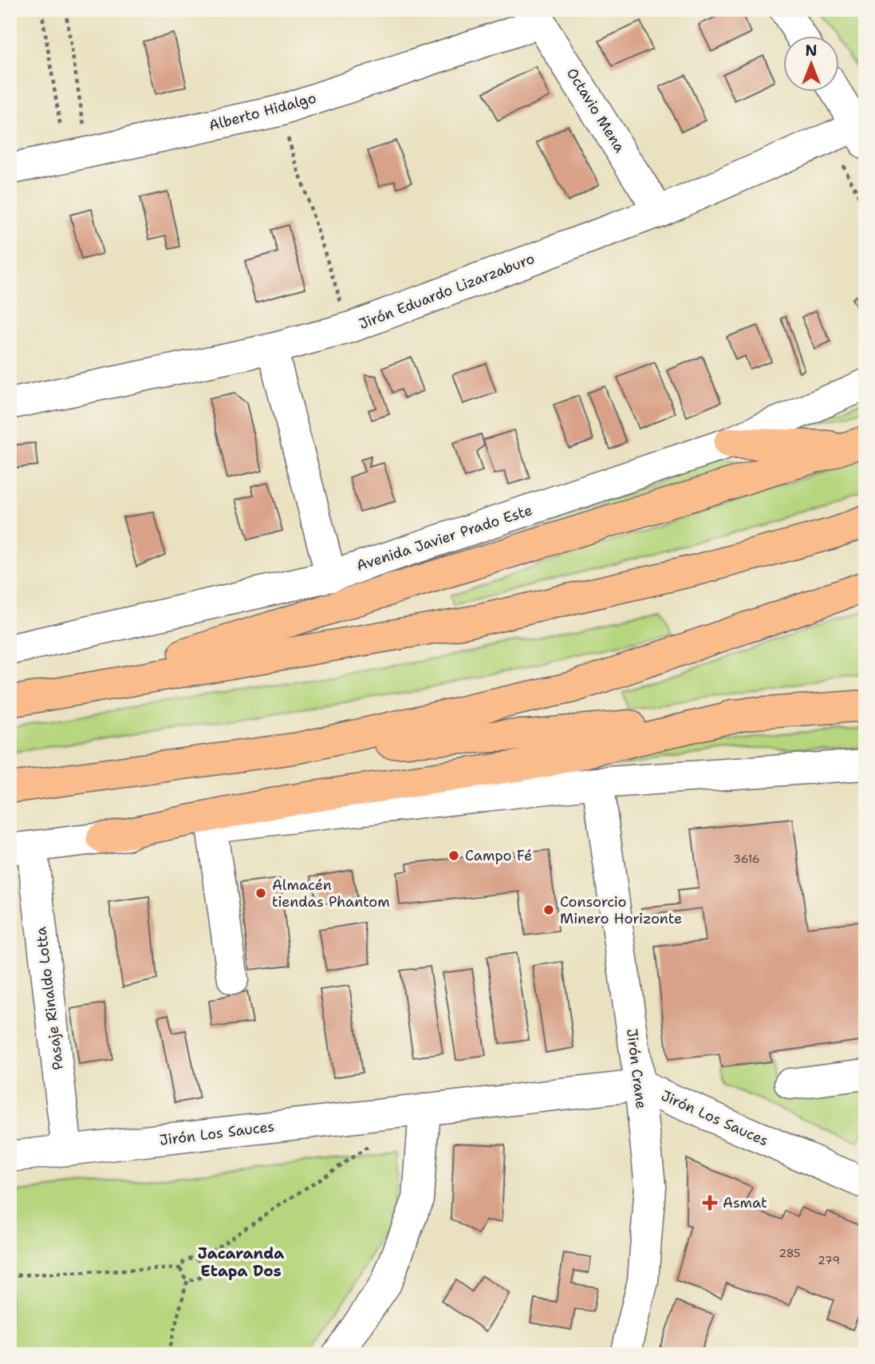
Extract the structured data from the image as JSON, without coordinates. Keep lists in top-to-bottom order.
{
  "streets": {
    "street": [
      "Octavio Mena",
      "Alberto Hidalgo",
      "Jirón Eduardo Lizarzaburo",
      "Avenida Javier Prado Este",
      "Pasaje Rinaldo Lotta",
      "Jirón Crane",
      "Jirón Los Sauces"
    ]
  },
  "crossings": [
    ["Octavio Mena", "Alberto Hidalgo"],
    ["Octavio Mena", "Jirón Eduardo Lizarzaburo"],
    ["Pasaje Rinaldo Lotta", "Jirón Los Sauces"],
    ["Jirón Crane", "Jirón Los Sauces"]
  ],
  "districts": ["Jacaranda Etapa Dos"],
  "places": {
    "other": ["Campo Fé", "Almacén tiendas Phantom", "Consorcio Minero Horizonte"],
    "health": ["Asmat"]
  },
  "house_numbers": ["3616", "285", "279"],
  "north": "top"
}
